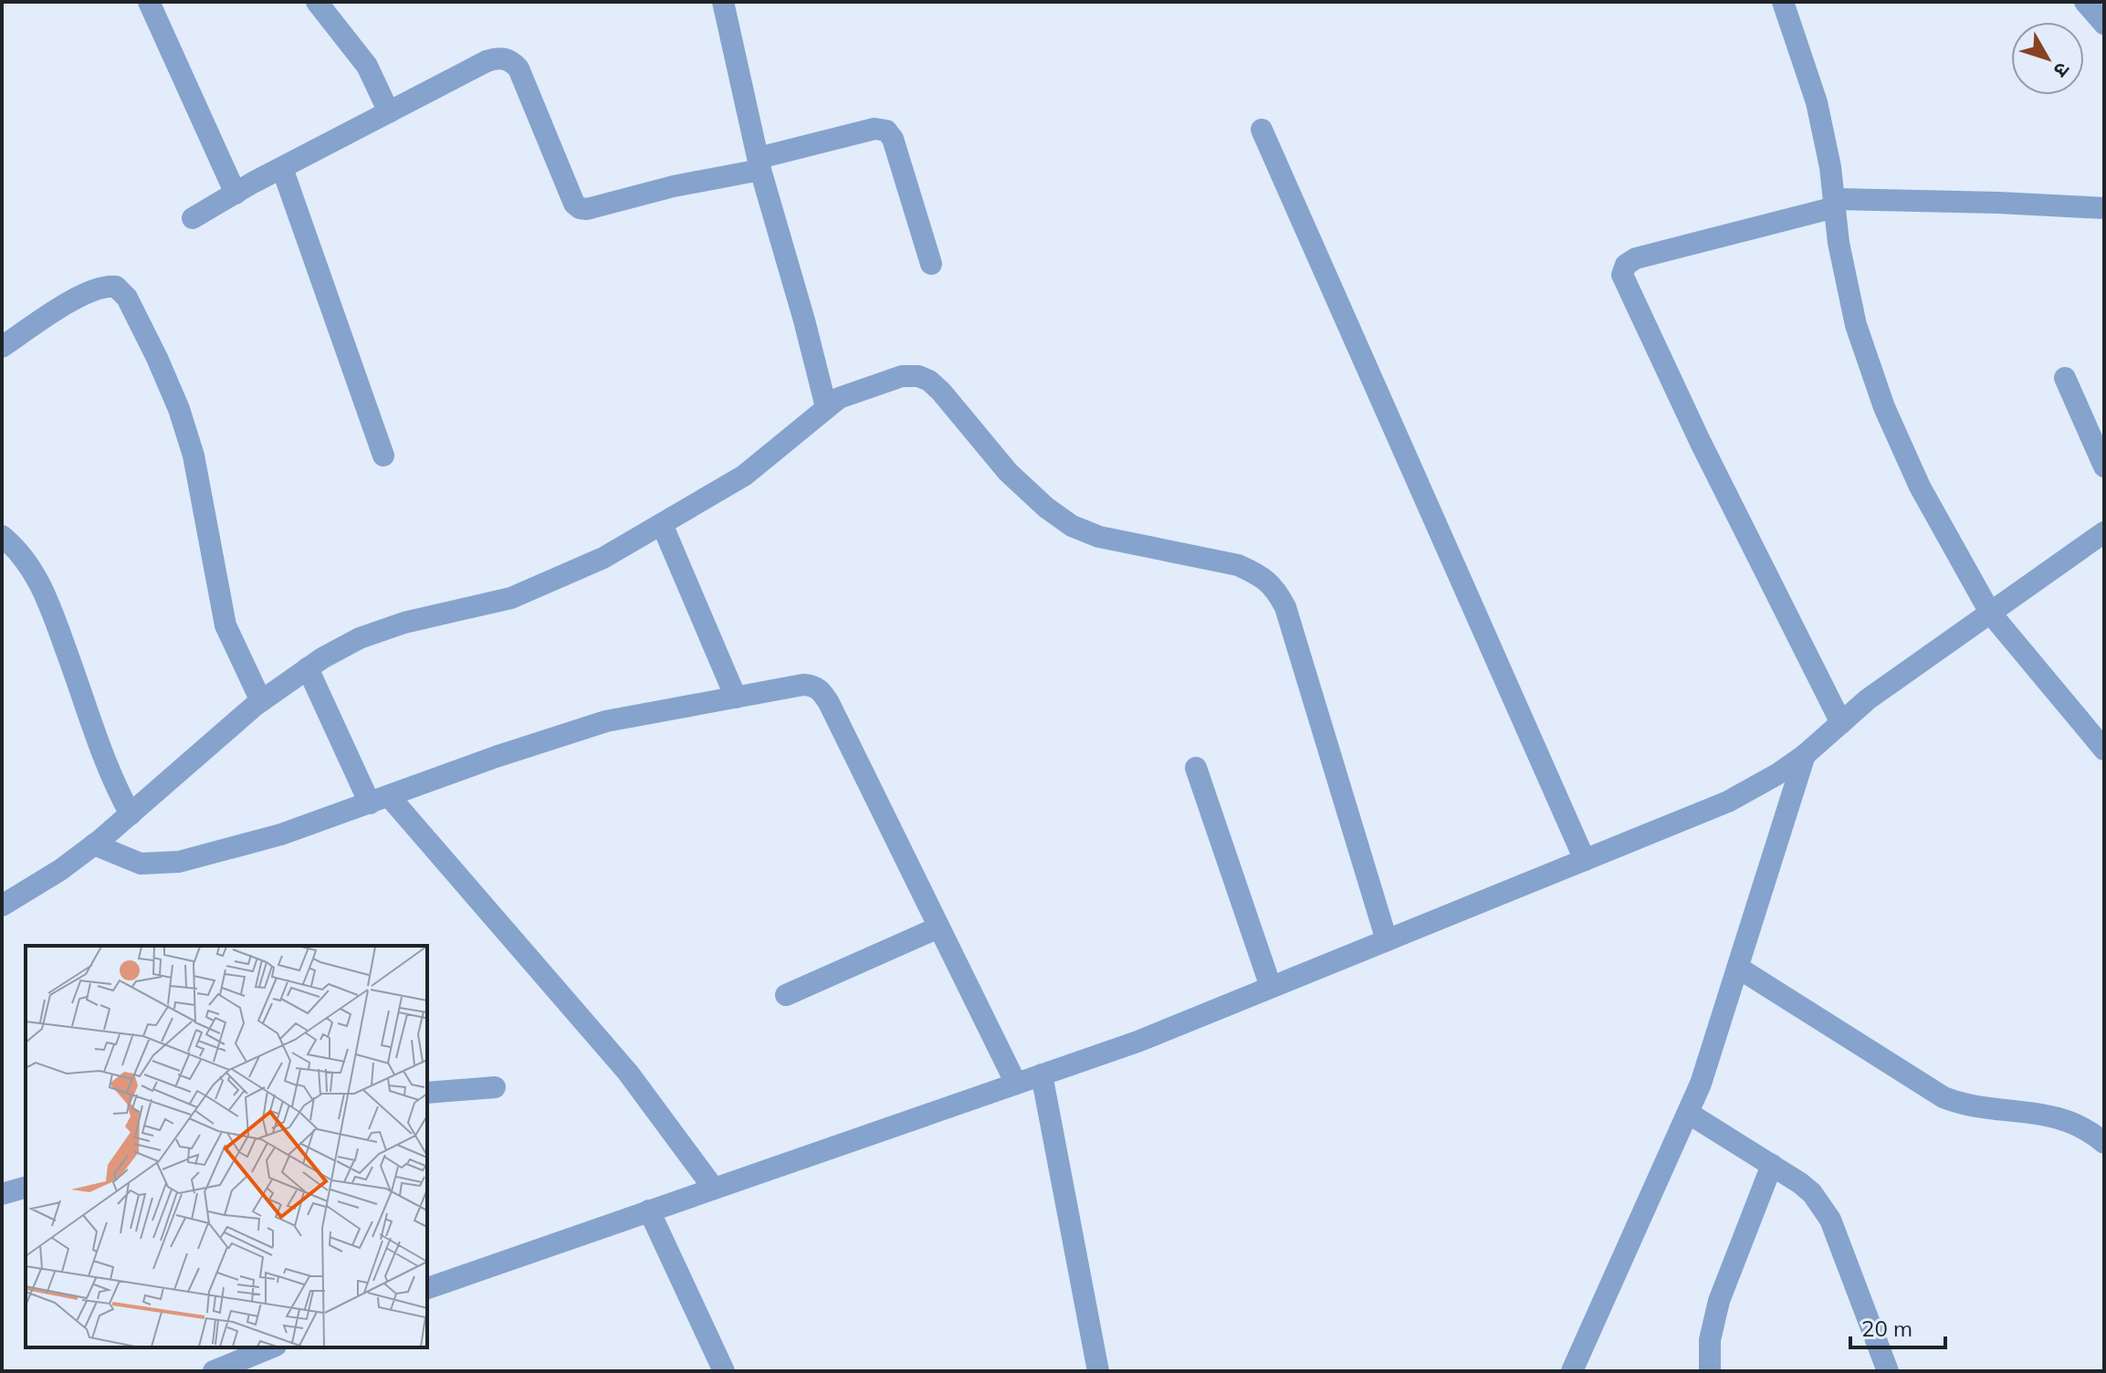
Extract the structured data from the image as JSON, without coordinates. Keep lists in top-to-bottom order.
{
  "scale_bar": "20 m",
  "north": "bottom right"
}
